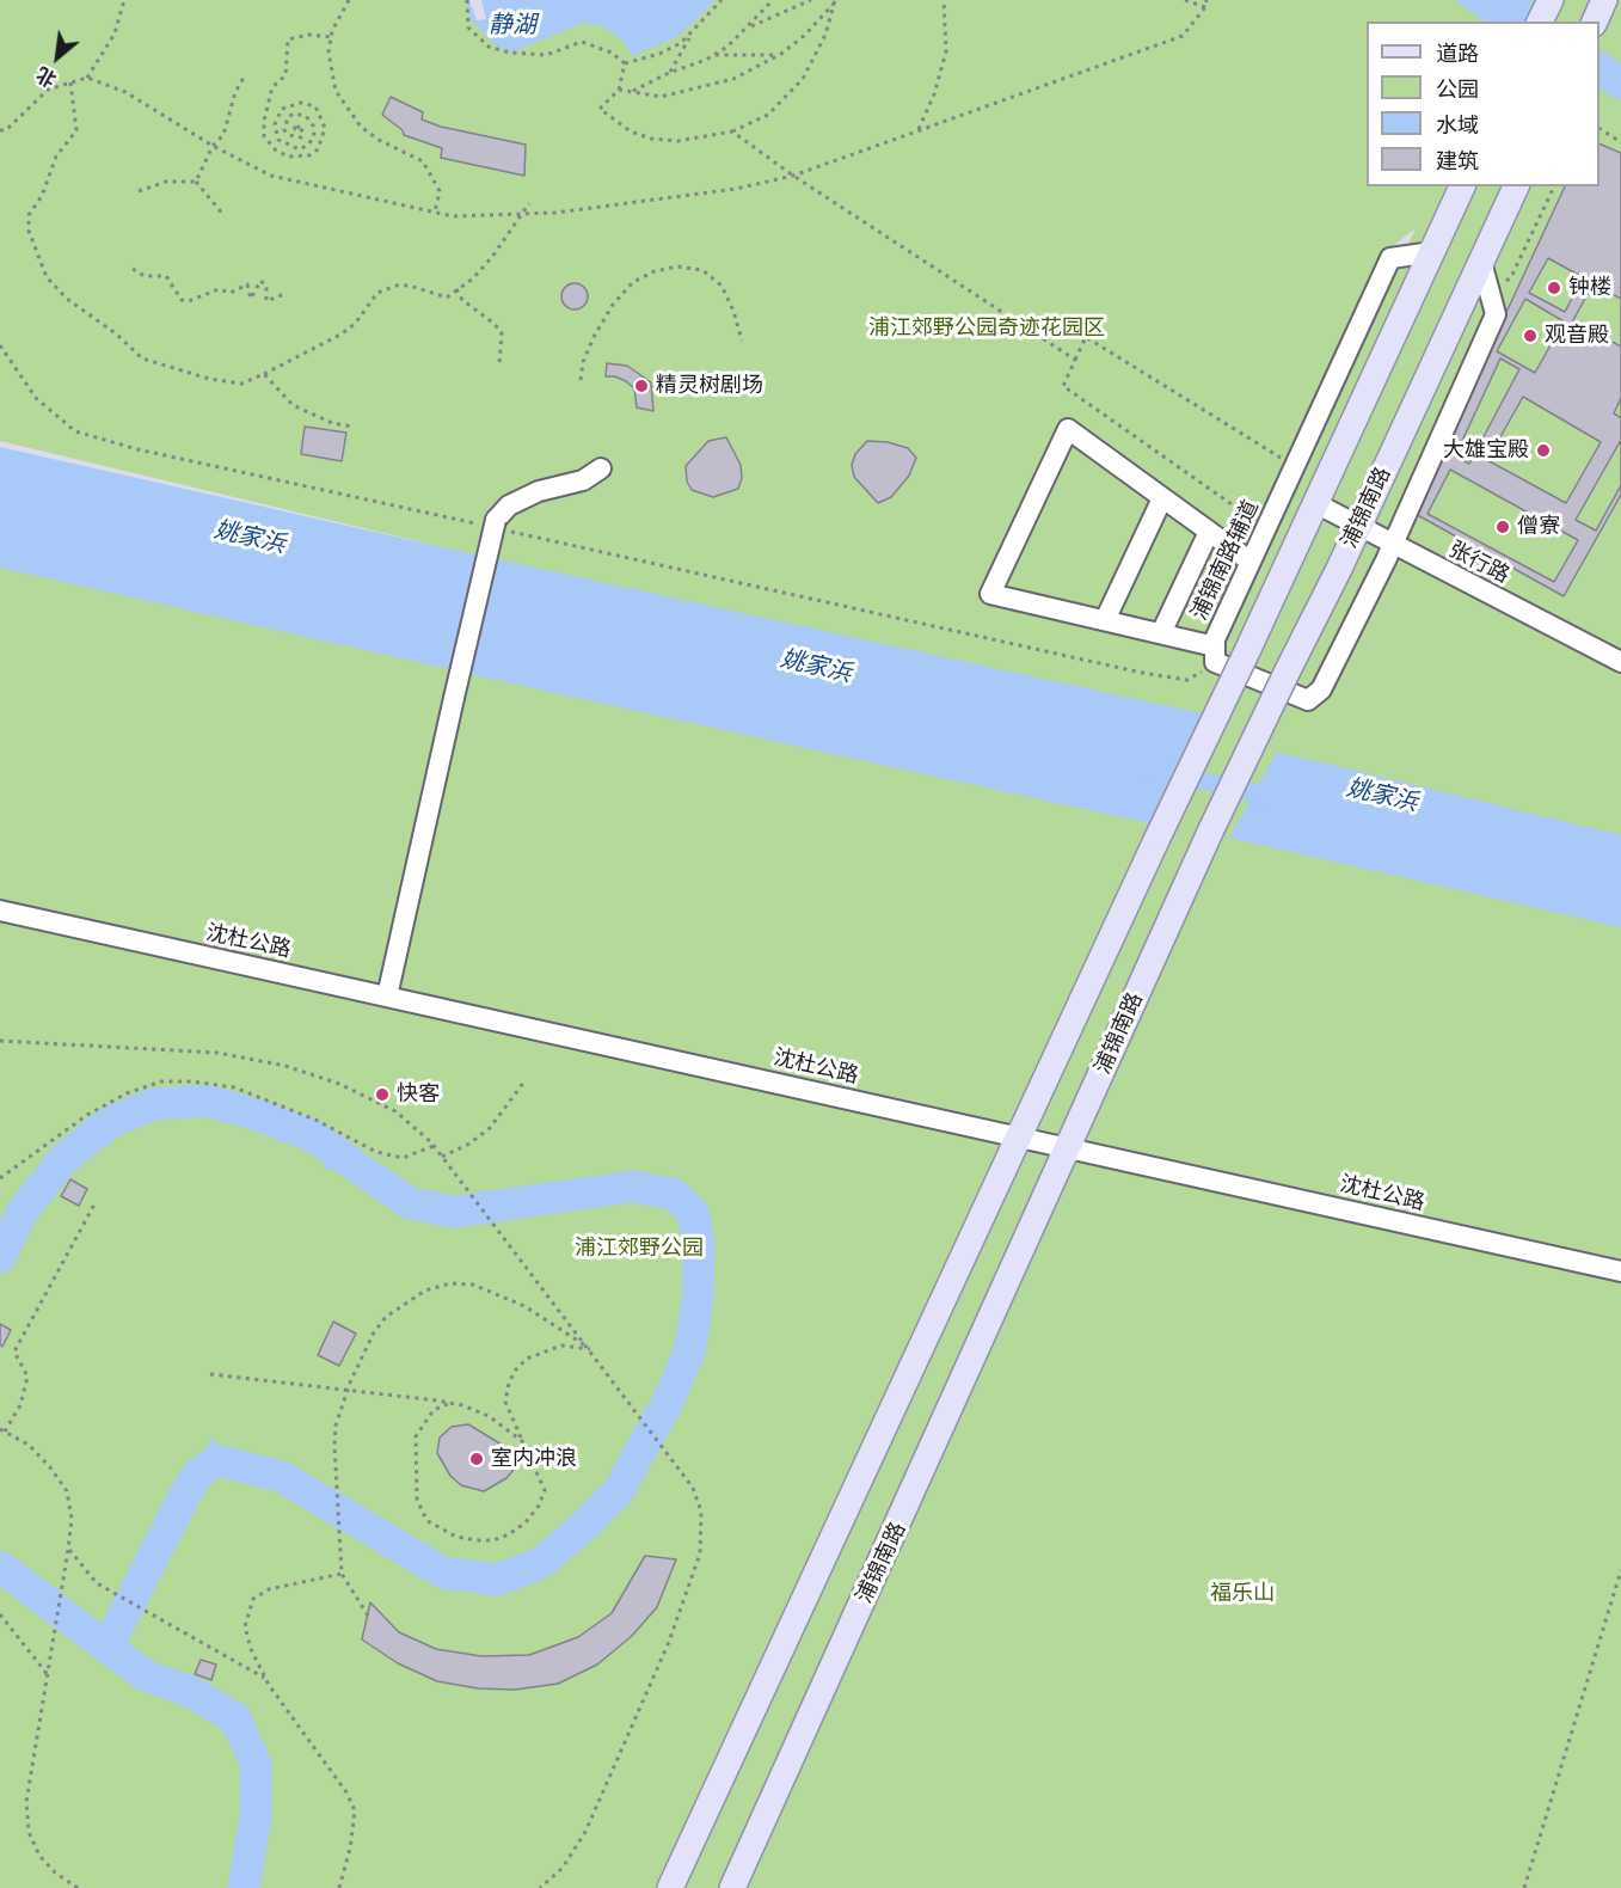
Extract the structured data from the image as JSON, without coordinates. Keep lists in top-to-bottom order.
{
  "streets": {
    "main road": ["浦锦南路"],
    "street": ["浦锦南路辅道", "张行路", "沈杜公路"]
  },
  "crossings": [
    ["浦锦南路", "张行路"],
    ["浦锦南路", "沈杜公路"]
  ],
  "water": ["静湖", "姚家浜"],
  "parks": ["浦江郊野公园奇迹花园区", "浦江郊野公园", "福乐山"],
  "places": [
    "钟楼",
    "观音殿",
    "精灵树剧场",
    "大雄宝殿",
    "僧寮",
    "快客",
    "室内冲浪"
  ],
  "legend": [
    "道路",
    "公园",
    "水域",
    "建筑"
  ],
  "north": "bottom left"
}
